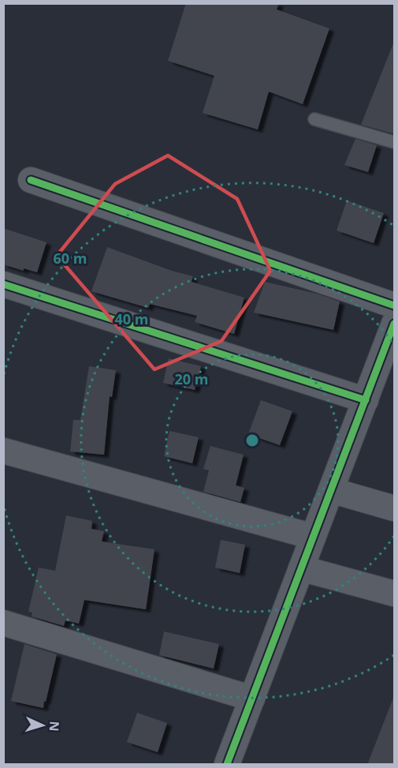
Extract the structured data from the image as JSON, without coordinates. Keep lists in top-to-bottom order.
{
  "north": "right",
  "rings": ["60 m", "40 m", "20 m"]
}
